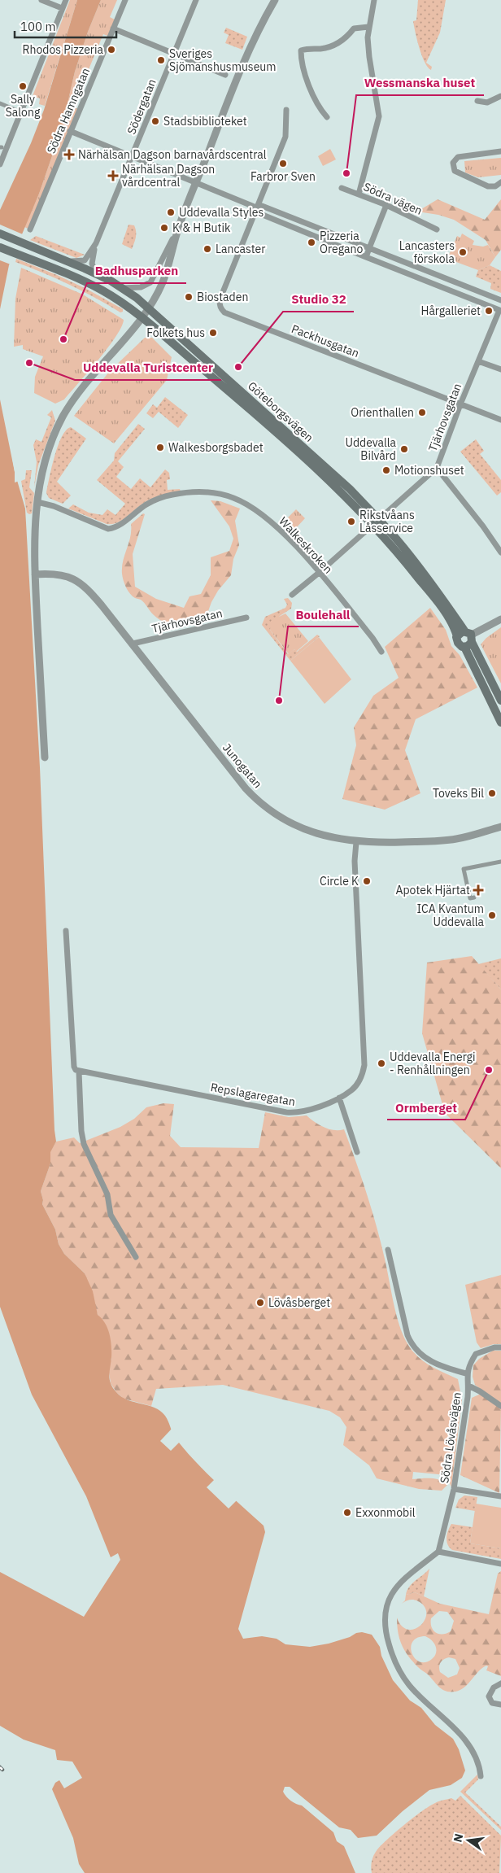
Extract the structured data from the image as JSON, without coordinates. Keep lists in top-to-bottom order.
{
  "streets": {
    "main road": ["Göteborgsvägen"],
    "street": [
      "Södergatan",
      "Södra Hamngatan",
      "Södra vägen",
      "Packhusgatan",
      "Tjärhovsgatan",
      "Walkeskroken",
      "Junogatan",
      "Repslagaregatan",
      "Södra Lövåsvägen"
    ]
  },
  "crossings": [
    ["Södergatan", "Göteborgsvägen"],
    ["Packhusgatan", "Tjärhovsgatan"],
    ["Göteborgsvägen", "Tjärhovsgatan"],
    ["Tjärhovsgatan", "Walkeskroken"],
    ["Tjärhovsgatan", "Junogatan"],
    ["Junogatan", "Repslagaregatan"]
  ],
  "places": {
    "other": [
      "Rhodos Pizzeria",
      "Sveriges Sjömanshusmuseum",
      "Sally Salong",
      "Stadsbiblioteket",
      "Farbror Sven",
      "Wessmanska huset",
      "Uddevalla Styles",
      "K & H Butik",
      "Pizzeria Oregano",
      "Lancaster",
      "Lancasters förskola",
      "Biostaden",
      "Hårgalleriet",
      "Folkets hus",
      "Badhusparken",
      "Uddevalla Turistcenter",
      "Studio 32",
      "Orienthallen",
      "Walkesborgsbadet",
      "Uddevalla Bilvård",
      "Motionshuset",
      "Rikstvåans Låsservice",
      "Boulehall",
      "Toveks Bil",
      "Circle K",
      "ICA Kvantum Uddevalla",
      "Uddevalla Energi - Renhållningen",
      "Ormberget",
      "Lövåsberget",
      "Exxonmobil"
    ],
    "health": ["Närhälsan Dagson barnavårdscentral", "Närhälsan Dagson vårdcentral", "Apotek Hjärtat"]
  },
  "scale_bar": "100 m",
  "north": "left"
}
